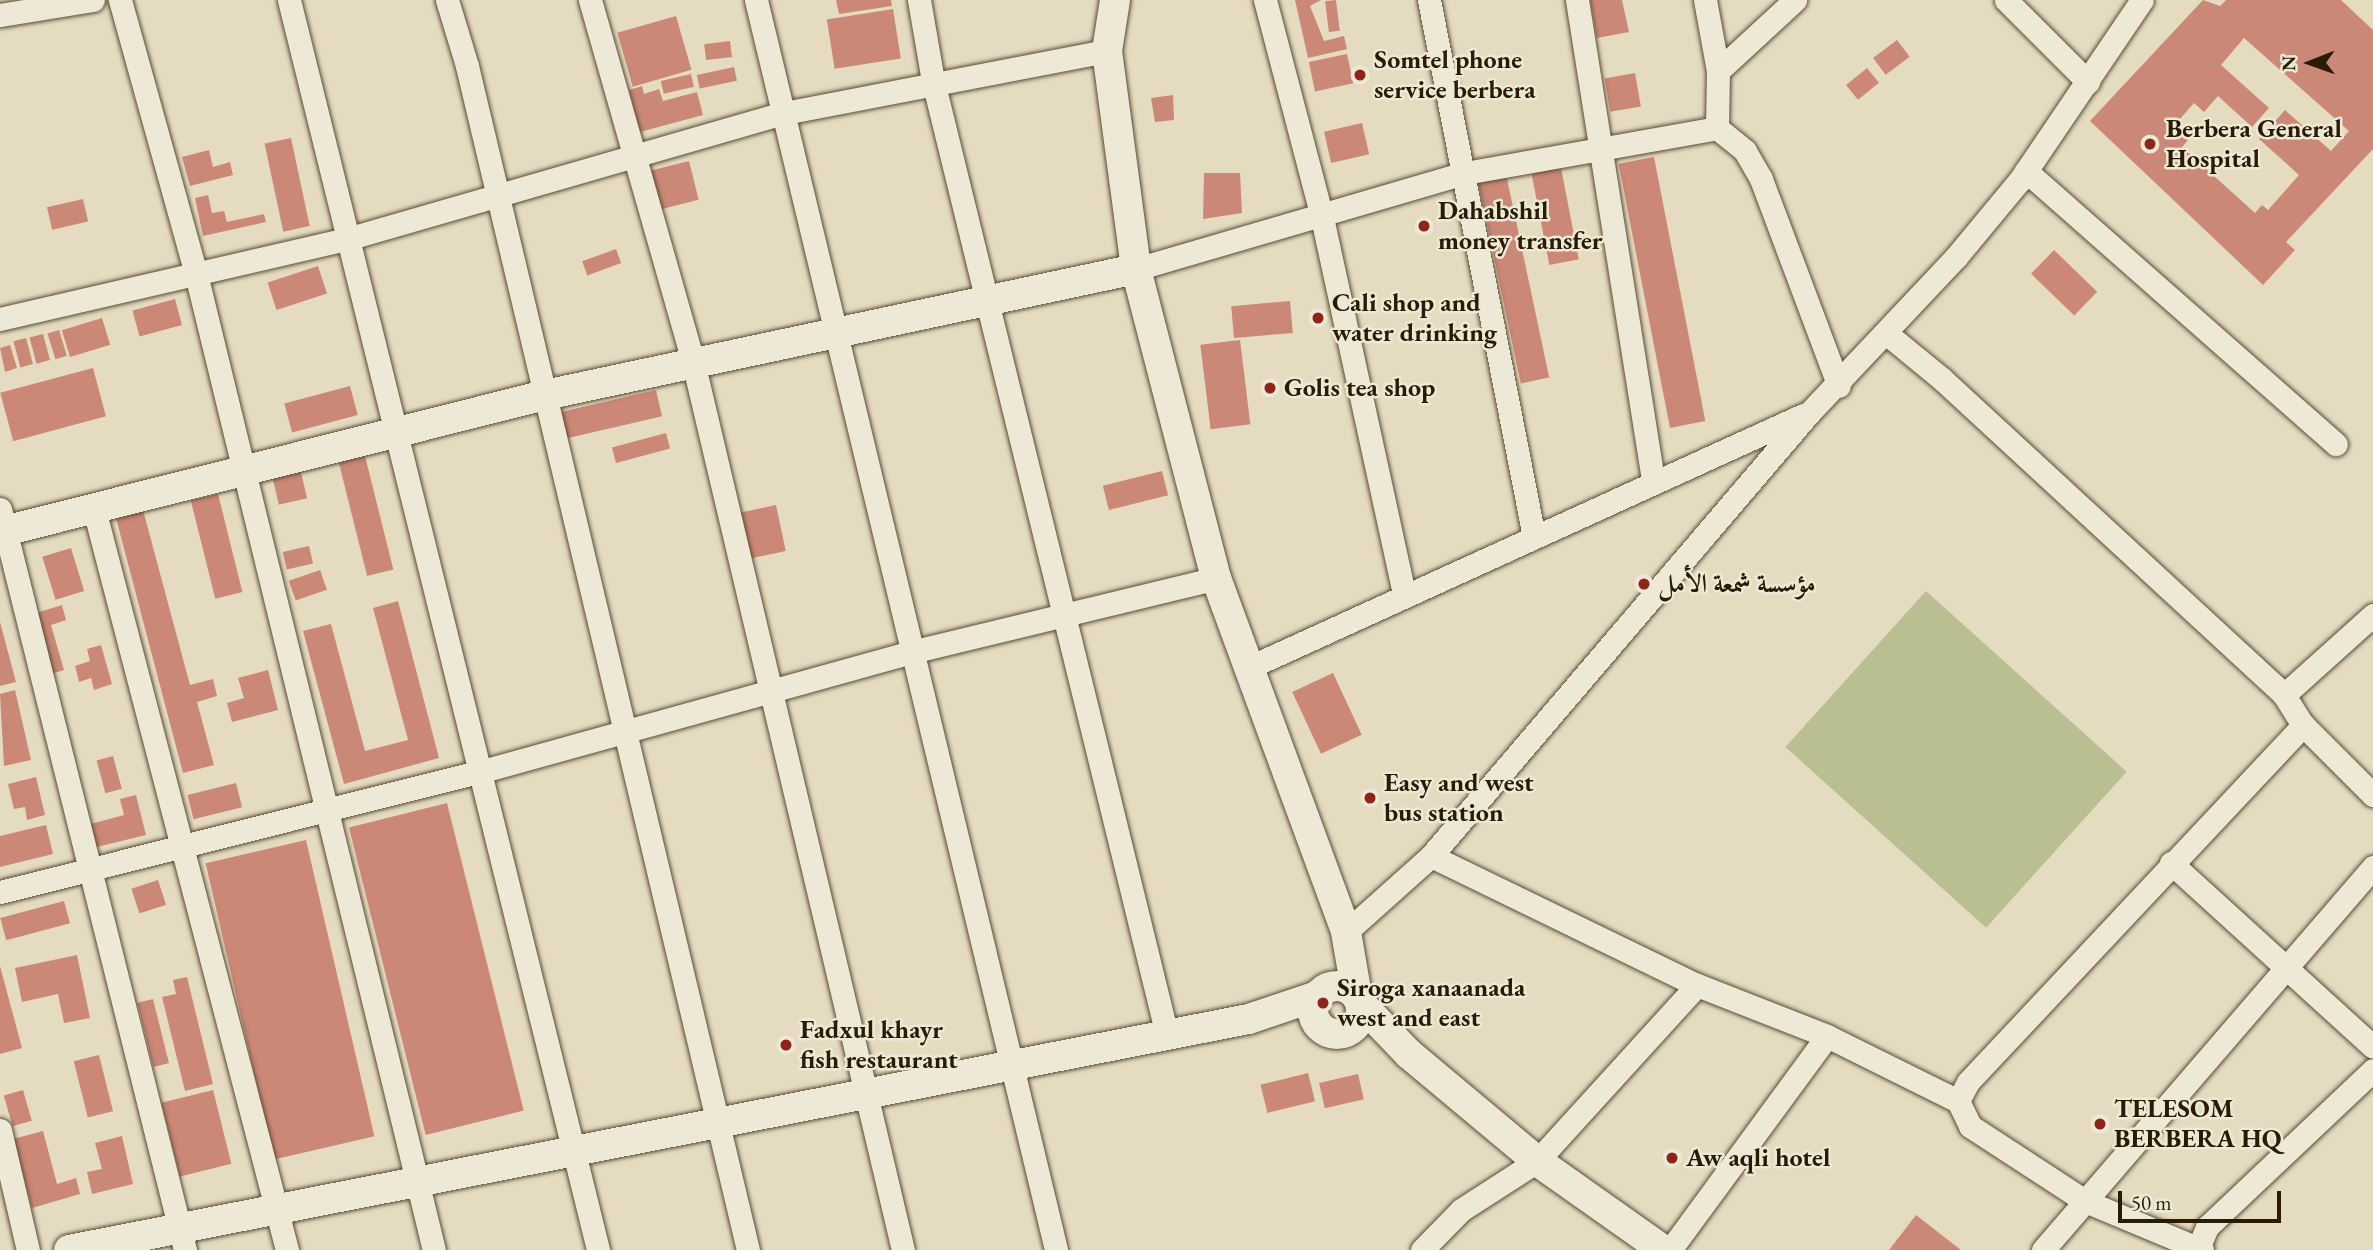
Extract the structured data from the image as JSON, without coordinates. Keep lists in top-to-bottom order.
{
  "places": [
    "Somtel phone service berbera",
    "Berbera General Hospital",
    "Dahabshil money transfer",
    "Cali shop and water drinking",
    "Golis tea shop",
    "مؤسسة شمعة الأمل",
    "Easy and west bus station",
    "Siroga xanaanada west and east",
    "Fadxul khayr fish restaurant",
    "TELESOM BERBERA HQ",
    "Aw aqli hotel"
  ],
  "scale_bar": "50 m",
  "north": "left"
}
